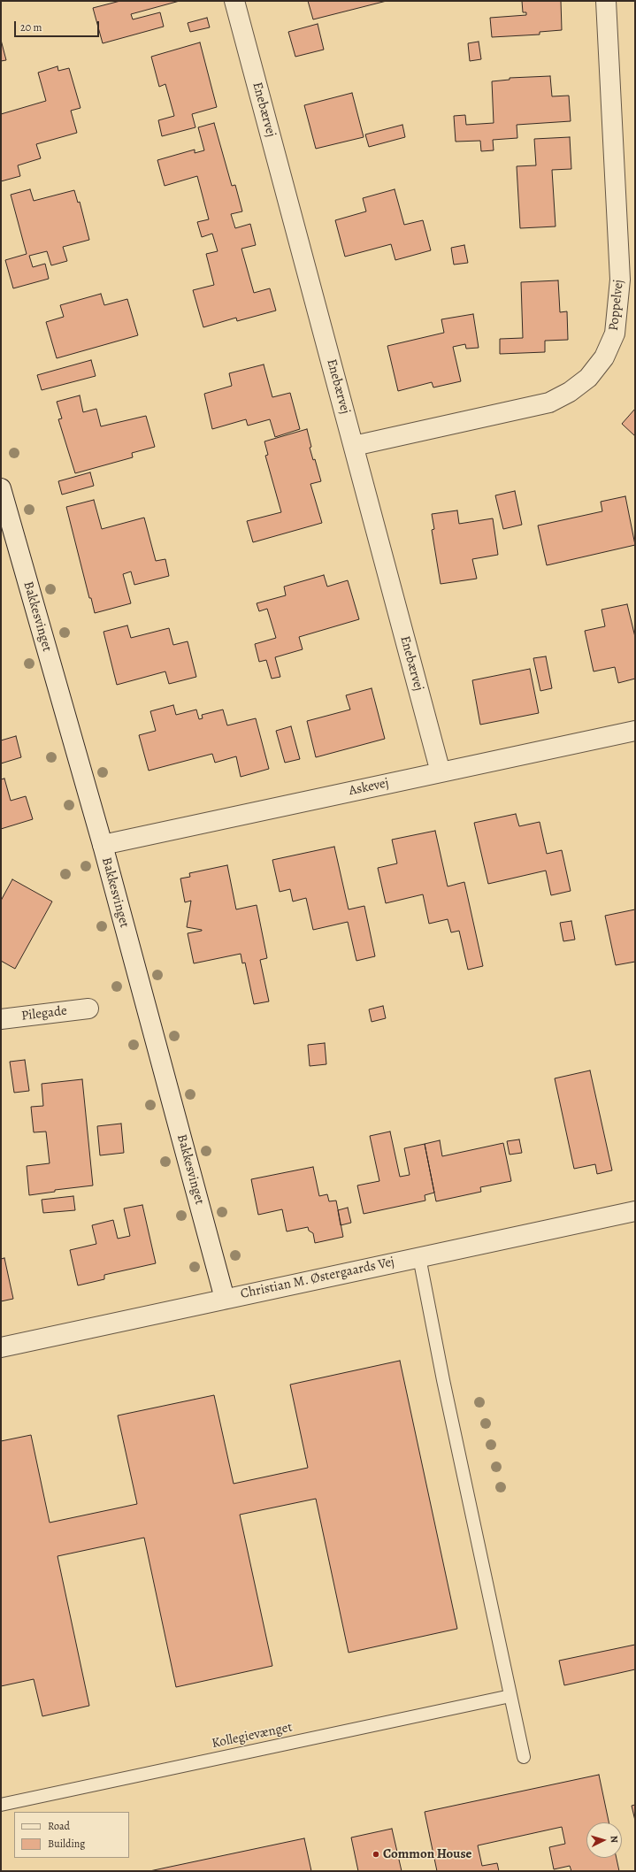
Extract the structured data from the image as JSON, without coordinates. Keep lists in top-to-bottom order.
{
  "streets": {
    "street": [
      "Enebærvej",
      "Poppelvej",
      "Bakkesvinget",
      "Askevej",
      "Pilegade",
      "Christian M. Østergaards Vej"
    ],
    "lane": ["Kollegievænget"]
  },
  "crossings": [
    ["Enebærvej", "Poppelvej"],
    ["Enebærvej", "Askevej"],
    ["Bakkesvinget", "Askevej"],
    ["Bakkesvinget", "Christian M. Østergaards Vej"]
  ],
  "places": ["Common House"],
  "legend": ["Road", "Building"],
  "scale_bar": "20 m",
  "north": "right"
}
